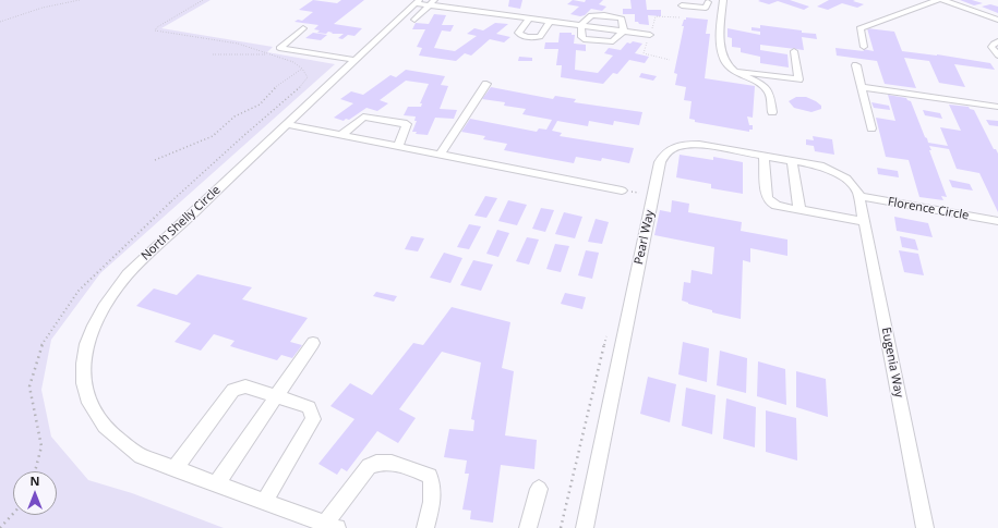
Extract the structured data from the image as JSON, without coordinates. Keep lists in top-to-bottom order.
{
  "streets": {
    "street": [
      "Florence Circle",
      "North Shelly Circle",
      "Pearl Way",
      "Eugenia Way"
    ]
  },
  "crossings": [
    ["Florence Circle", "Pearl Way"],
    ["Florence Circle", "Eugenia Way"],
    ["Pearl Way", "Eugenia Way"]
  ],
  "north": "top"
}
